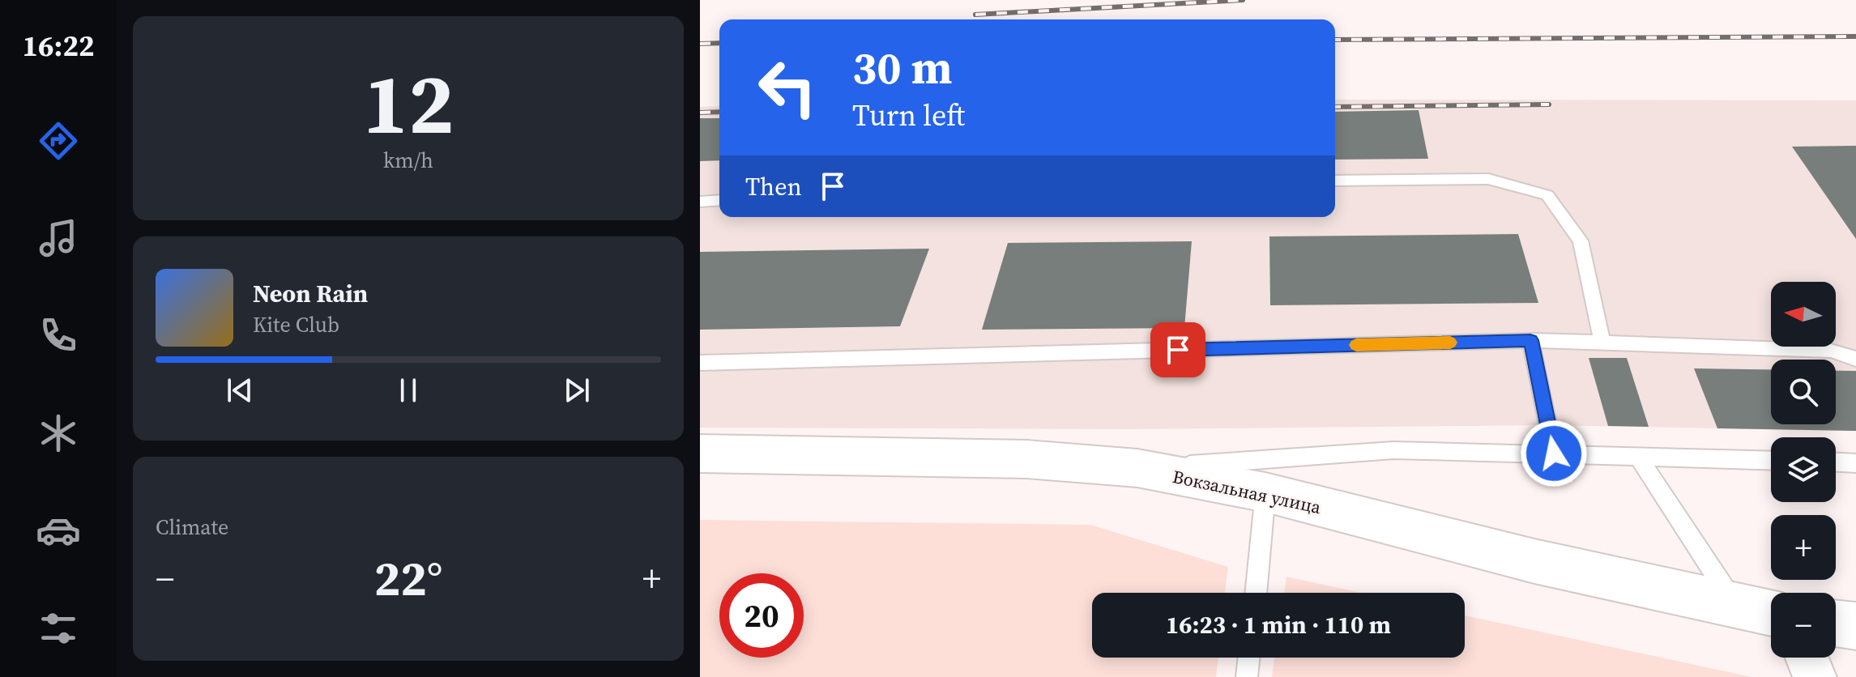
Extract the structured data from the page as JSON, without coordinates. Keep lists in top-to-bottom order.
{
  "streets": {
    "main road": ["Вокзальная улица"]
  },
  "north": "left",
  "page": {
    "tabs": "16:22",
    "tile": [
      ["12", "km/h"],
      "Climate"
    ],
    "turn": ["30 m", "Turn left"],
    "then": "Then",
    "song": ["Neon Rain", "Kite Club"],
    "map_buttons": ["+", "−"],
    "heat": ["−", "22°", "+"],
    "limit": "20",
    "trip": "16:23 · 1 min · 110 m"
  }
}
